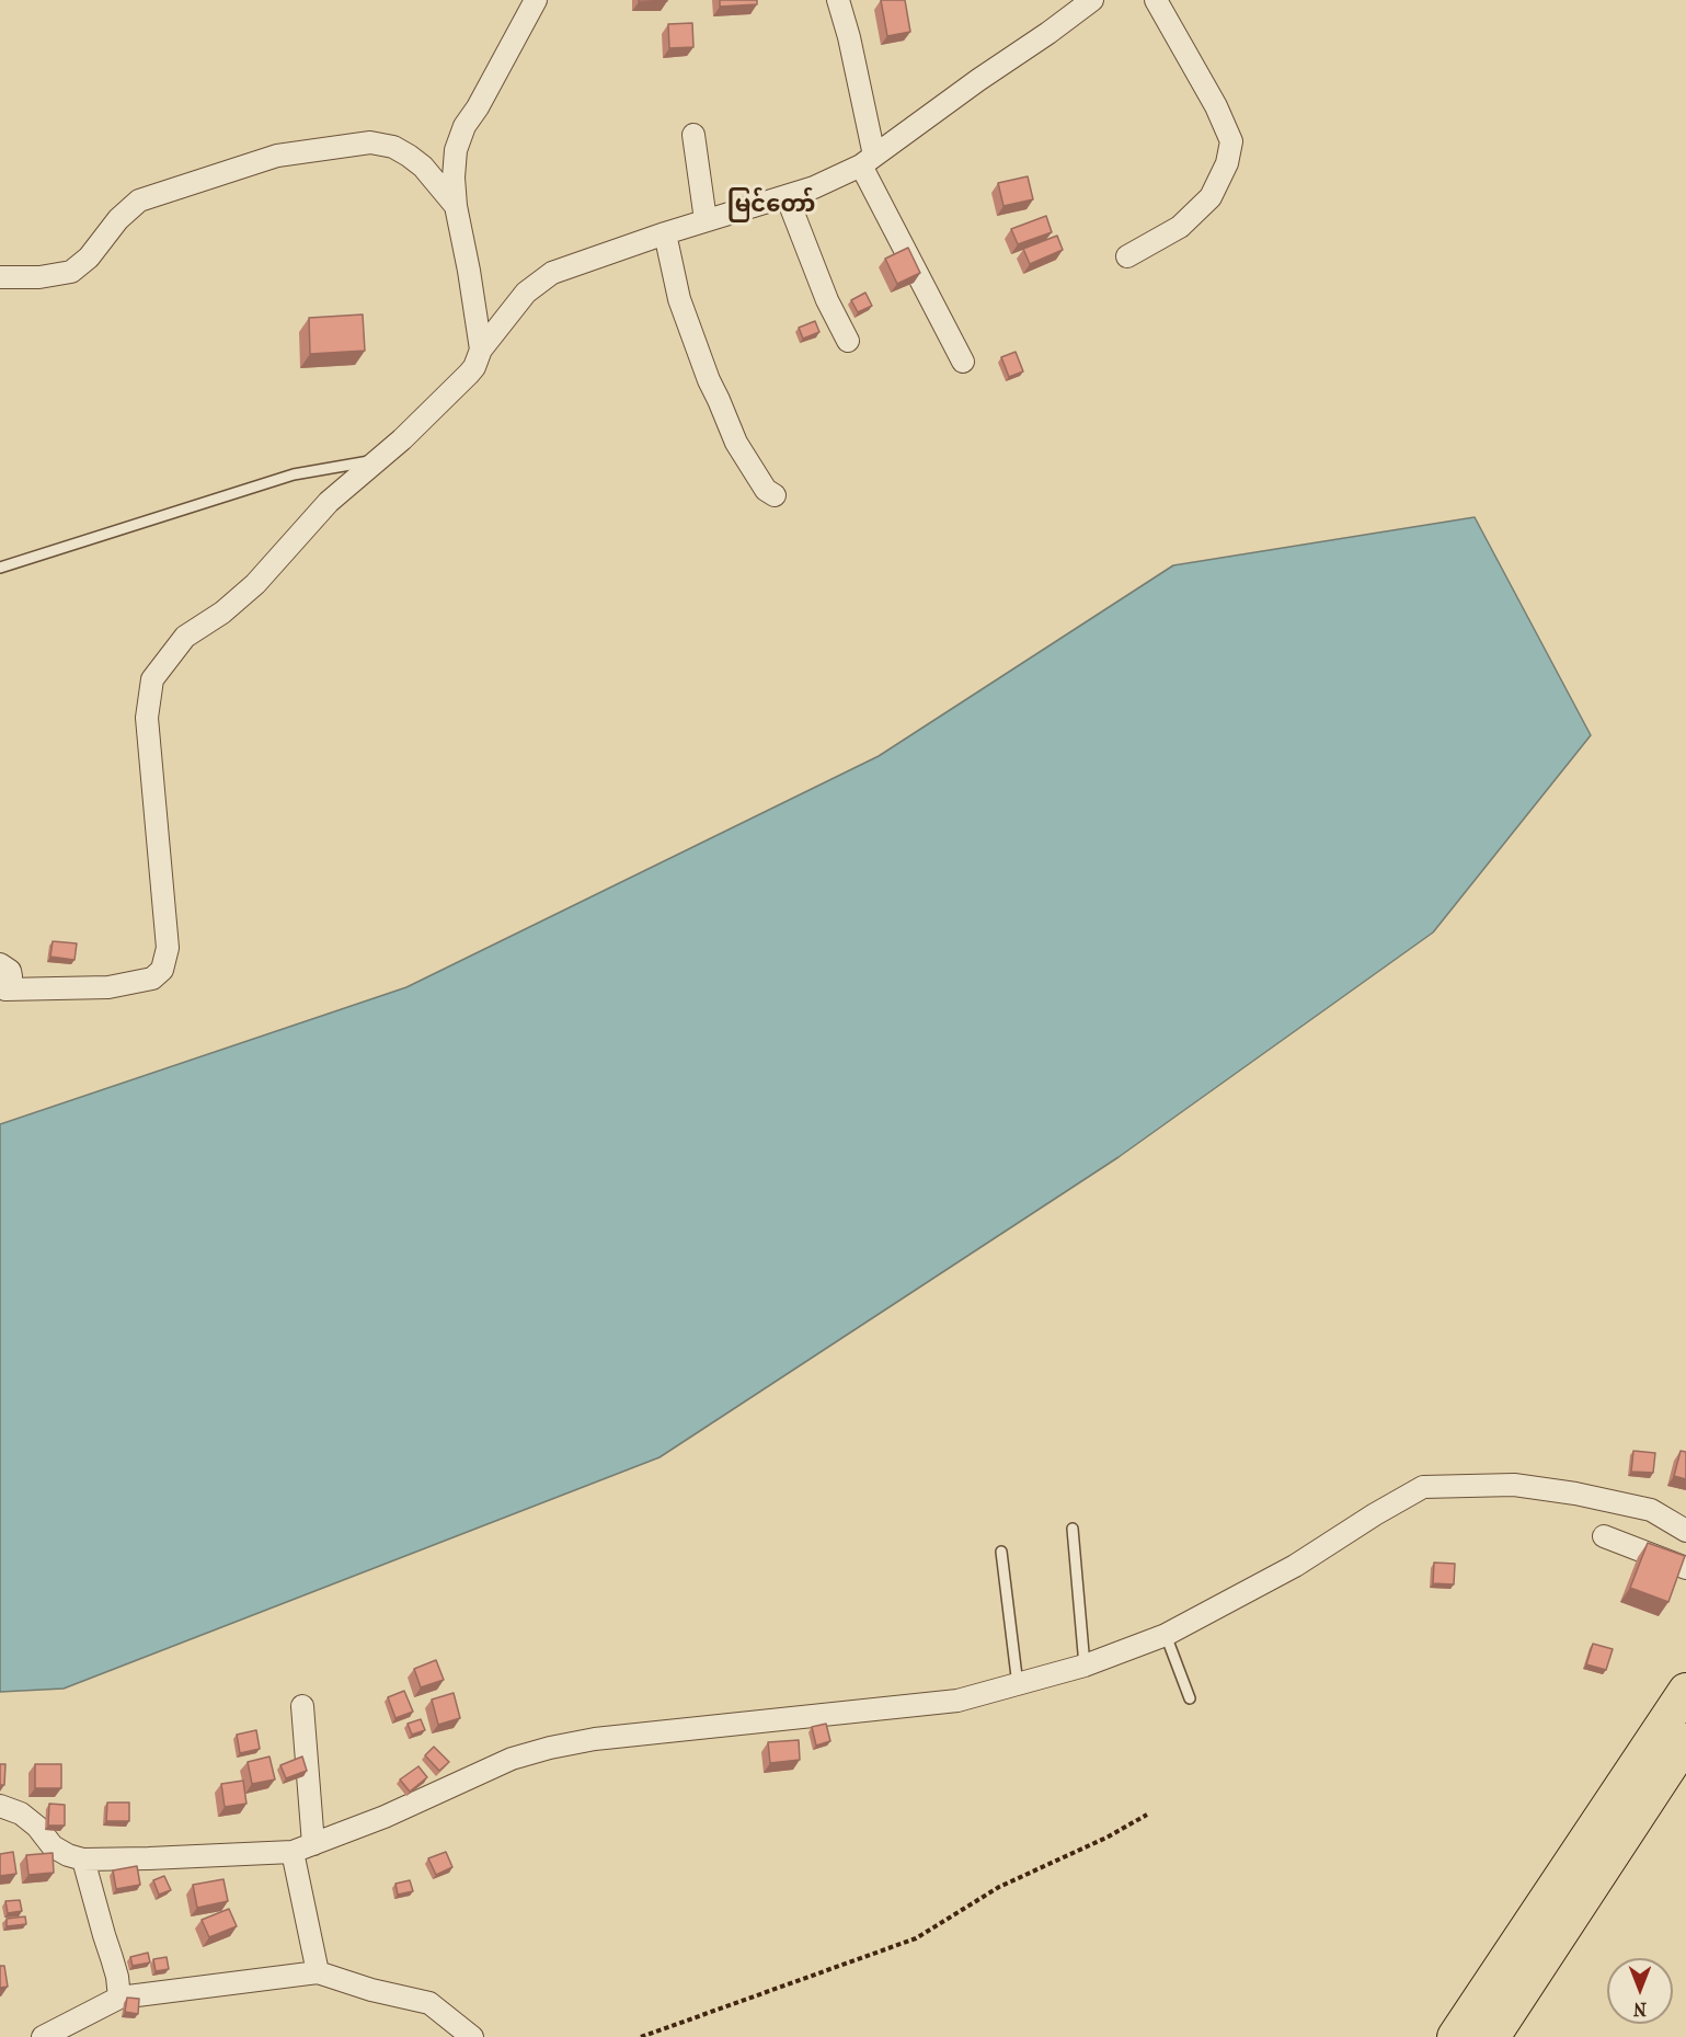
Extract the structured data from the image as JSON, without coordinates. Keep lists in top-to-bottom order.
{
  "districts": ["မြင်တော်"],
  "north": "bottom"
}
